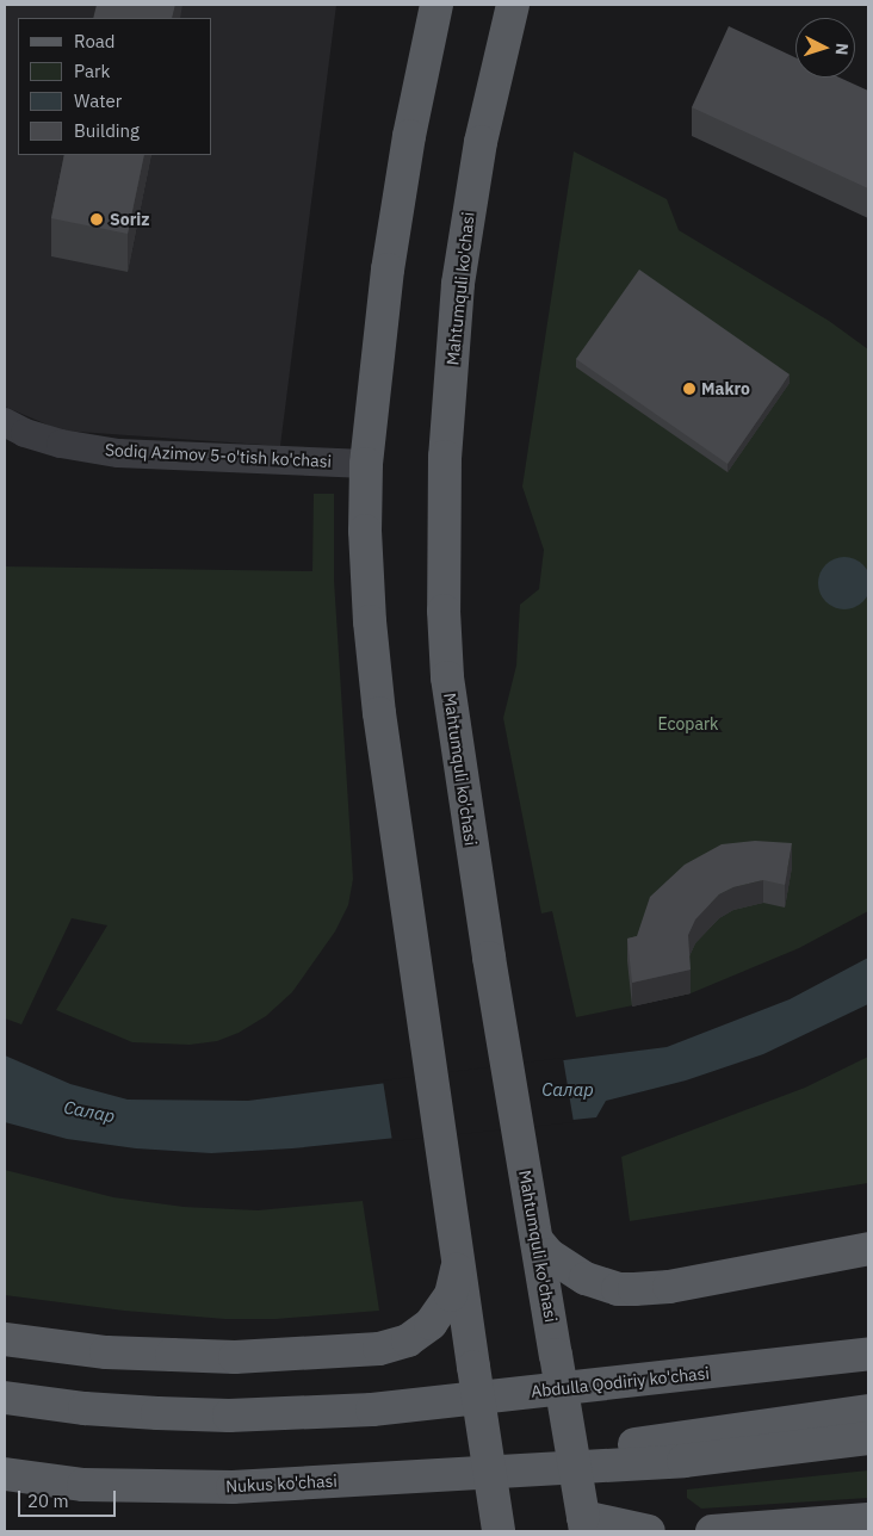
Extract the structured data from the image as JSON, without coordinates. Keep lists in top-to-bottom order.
{
  "streets": {
    "main road": ["Mahtumquli ko'chasi", "Abdulla Qodiriy ko'chasi", "Nukus ko'chasi"],
    "street": ["Sodiq Azimov 5-o'tish ko'chasi"]
  },
  "water": ["Салар"],
  "parks": ["Ecopark"],
  "places": ["Soriz", "Makro"],
  "legend": [
    "Road",
    "Park",
    "Water",
    "Building"
  ],
  "scale_bar": "20 m",
  "north": "right"
}
